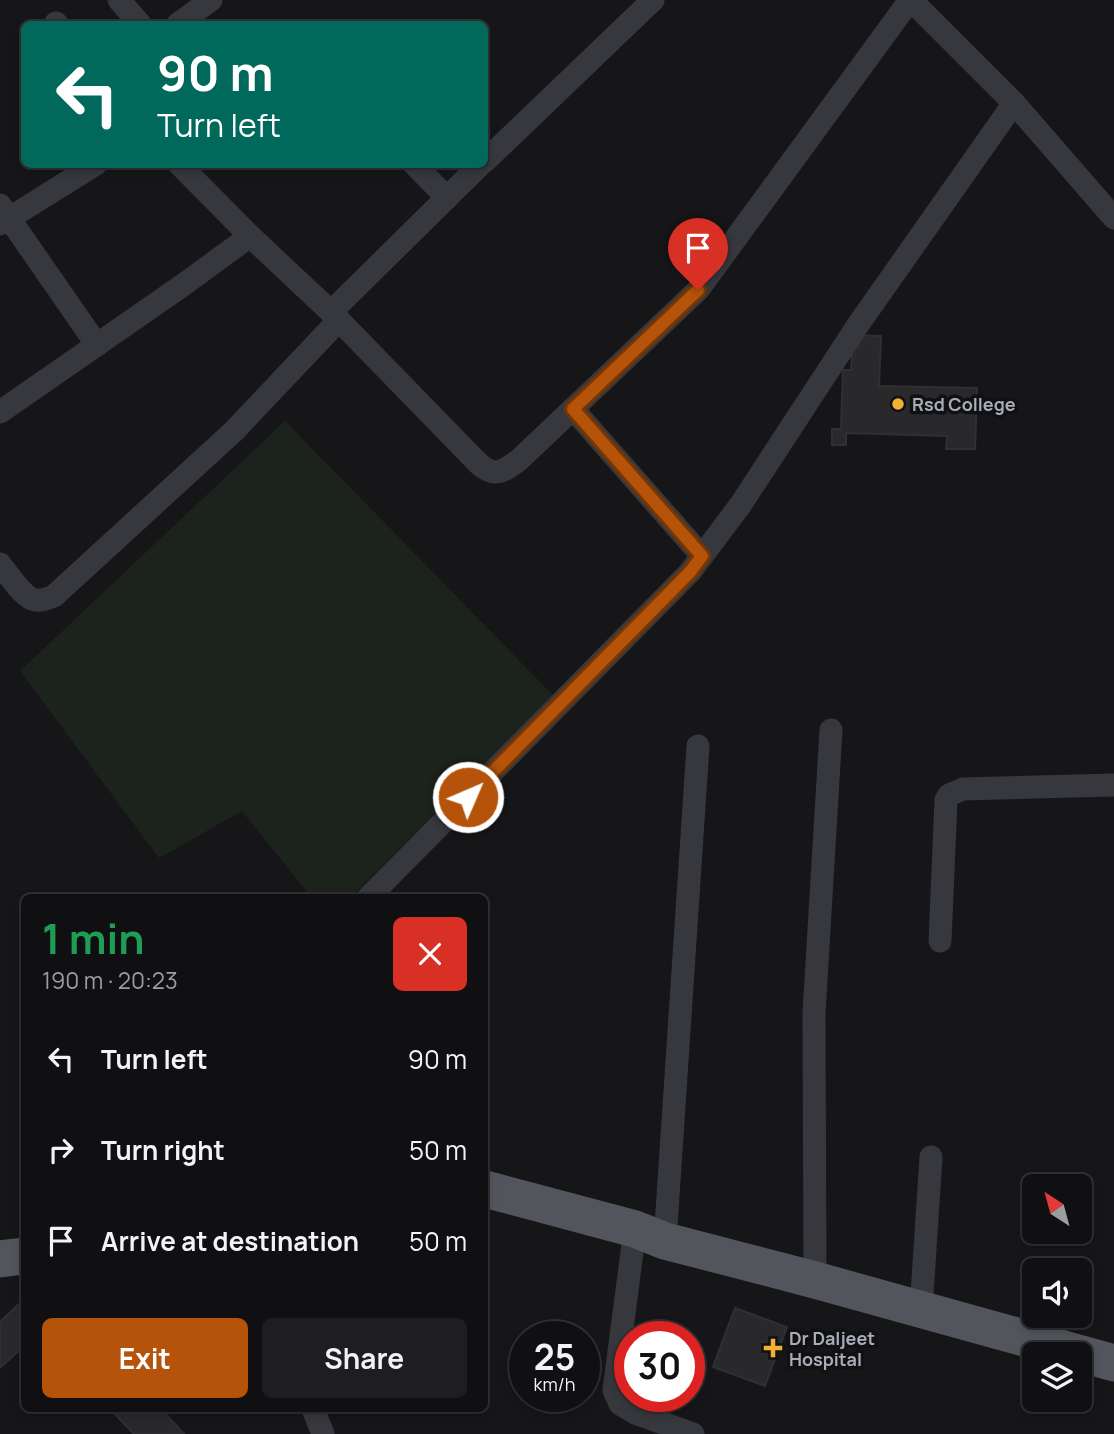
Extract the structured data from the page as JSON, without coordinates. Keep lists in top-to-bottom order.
{
  "places": {
    "other": ["Rsd College"],
    "health": ["Dr Daljeet Hospital"]
  },
  "north": "top left",
  "page": {
    "turn": ["90 m", "Turn left"],
    "heading": ["1 min", "190 m · 20:23"],
    "list": [
      {
        "name": "Turn left",
        "value": "90 m"
      },
      {
        "name": "Turn right",
        "value": "50 m"
      },
      {
        "name": "Arrive at destination",
        "value": "50 m"
      }
    ],
    "buttons": ["Exit", "Share"],
    "speed": "25 km/h",
    "limit": "30"
  }
}
